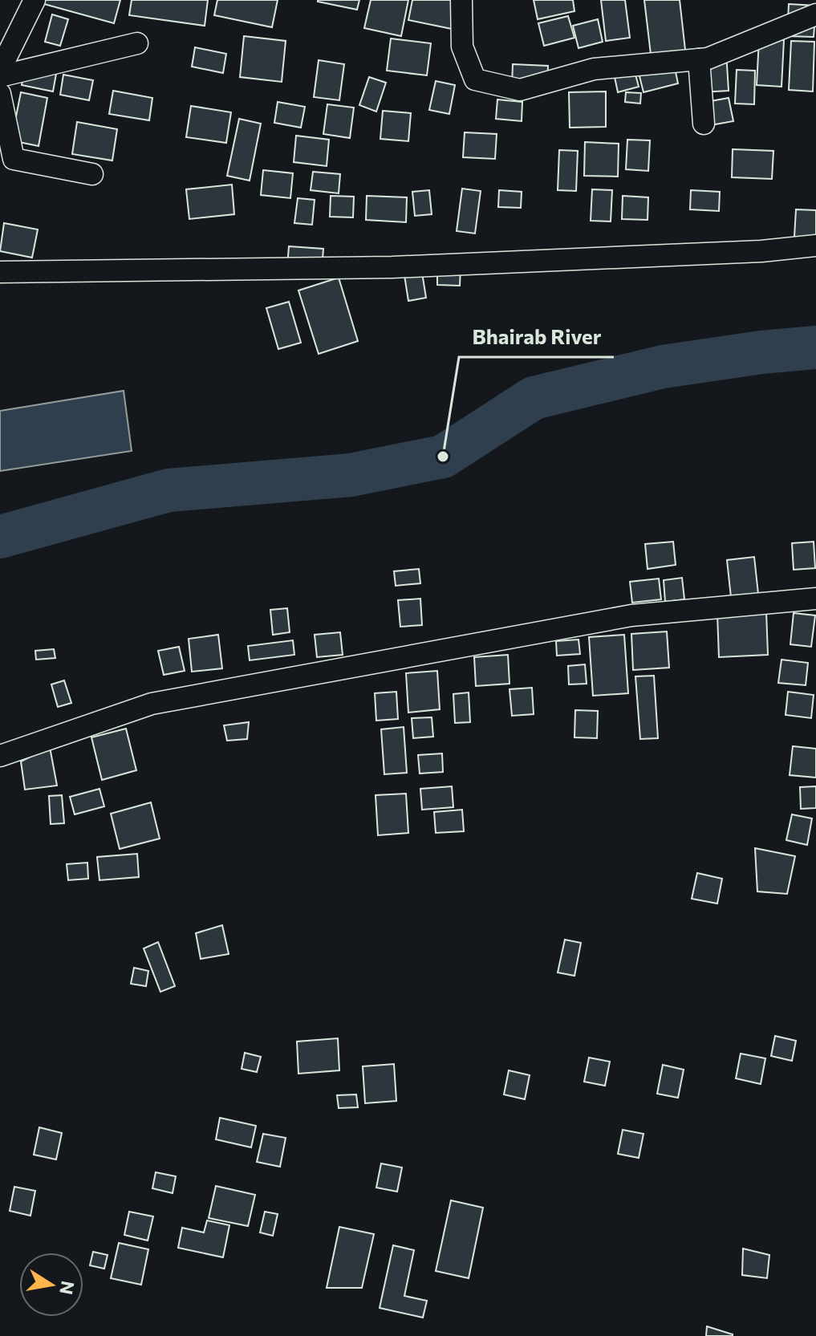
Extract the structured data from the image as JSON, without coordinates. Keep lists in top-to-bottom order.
{
  "places": ["Bhairab River"],
  "north": "right"
}
